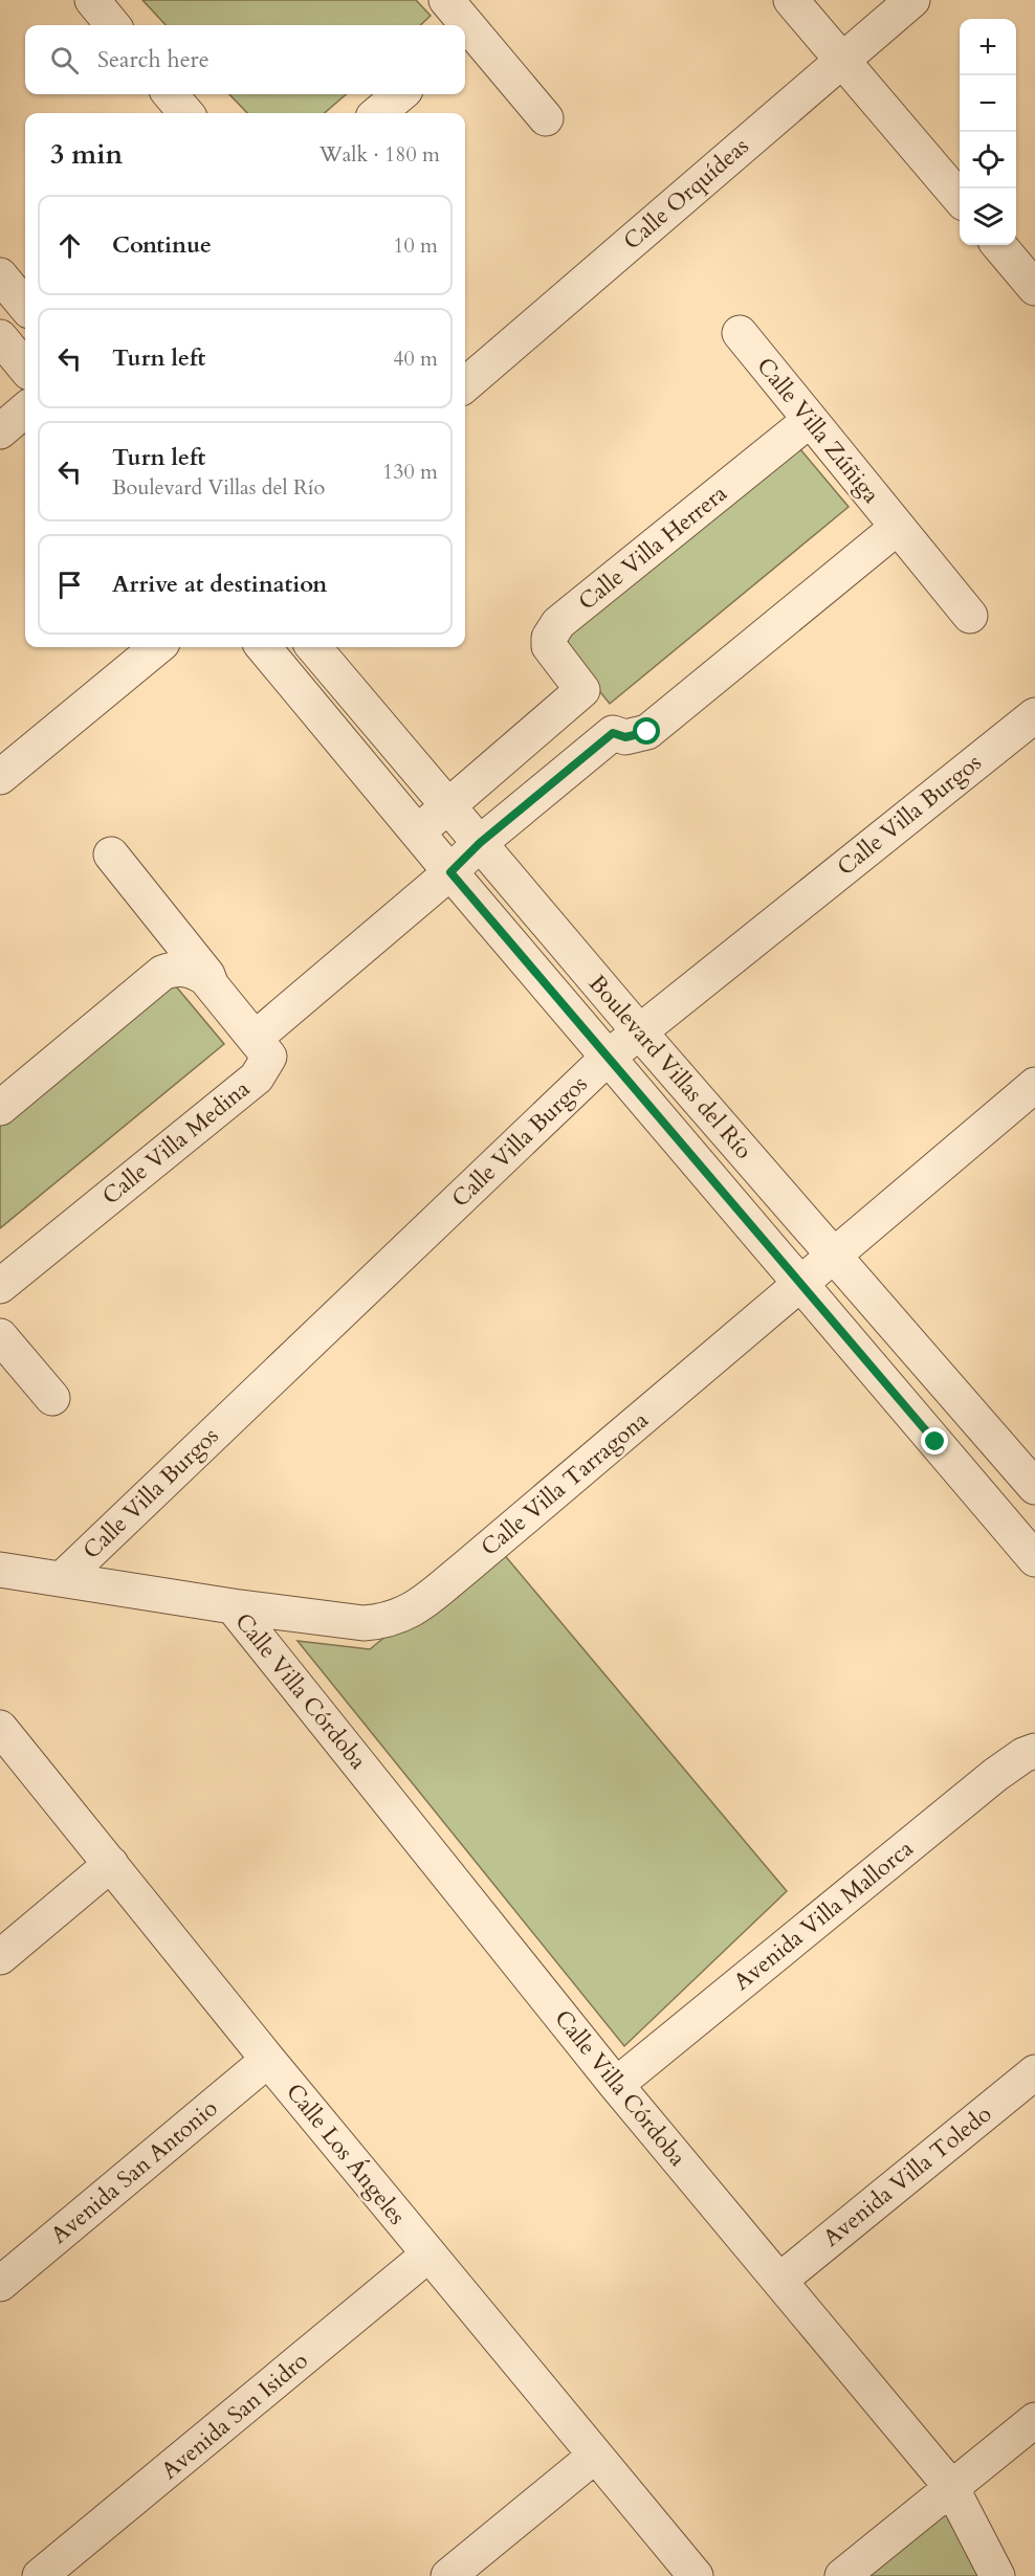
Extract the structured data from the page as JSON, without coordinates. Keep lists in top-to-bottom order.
{
  "streets": {
    "street": [
      "Calle Orquídeas",
      "Calle Villa Zúñiga",
      "Calle Villa Herrera",
      "Calle Villa Burgos",
      "Boulevard Villas del Río",
      "Calle Villa Medina",
      "Calle Villa Tarragona",
      "Calle Villa Córdoba",
      "Avenida Villa Mallorca",
      "Calle Los Ángeles",
      "Avenida San Antonio",
      "Avenida Villa Toledo",
      "Avenida San Isidro"
    ]
  },
  "crossings": [
    ["Calle Villa Zúñiga", "Calle Villa Herrera"],
    ["Calle Villa Herrera", "Boulevard Villas del Río"],
    ["Calle Villa Burgos", "Boulevard Villas del Río"],
    ["Calle Villa Burgos", "Calle Villa Tarragona"],
    ["Boulevard Villas del Río", "Calle Villa Tarragona"],
    ["Calle Villa Tarragona", "Calle Villa Córdoba"],
    ["Calle Villa Córdoba", "Avenida Villa Mallorca"],
    ["Calle Villa Córdoba", "Avenida Villa Toledo"],
    ["Calle Los Ángeles", "Avenida San Antonio"],
    ["Calle Los Ángeles", "Avenida San Isidro"]
  ],
  "page": {
    "map_buttons": ["+", "−"],
    "search": "Search here",
    "heading": ["3 min", "Walk · 180 m"],
    "list": [
      ["Continue", "10 m"],
      ["Turn left", "40 m"],
      ["Turn left", "Boulevard Villas del Río", "130 m"],
      "Arrive at destination"
    ]
  }
}
